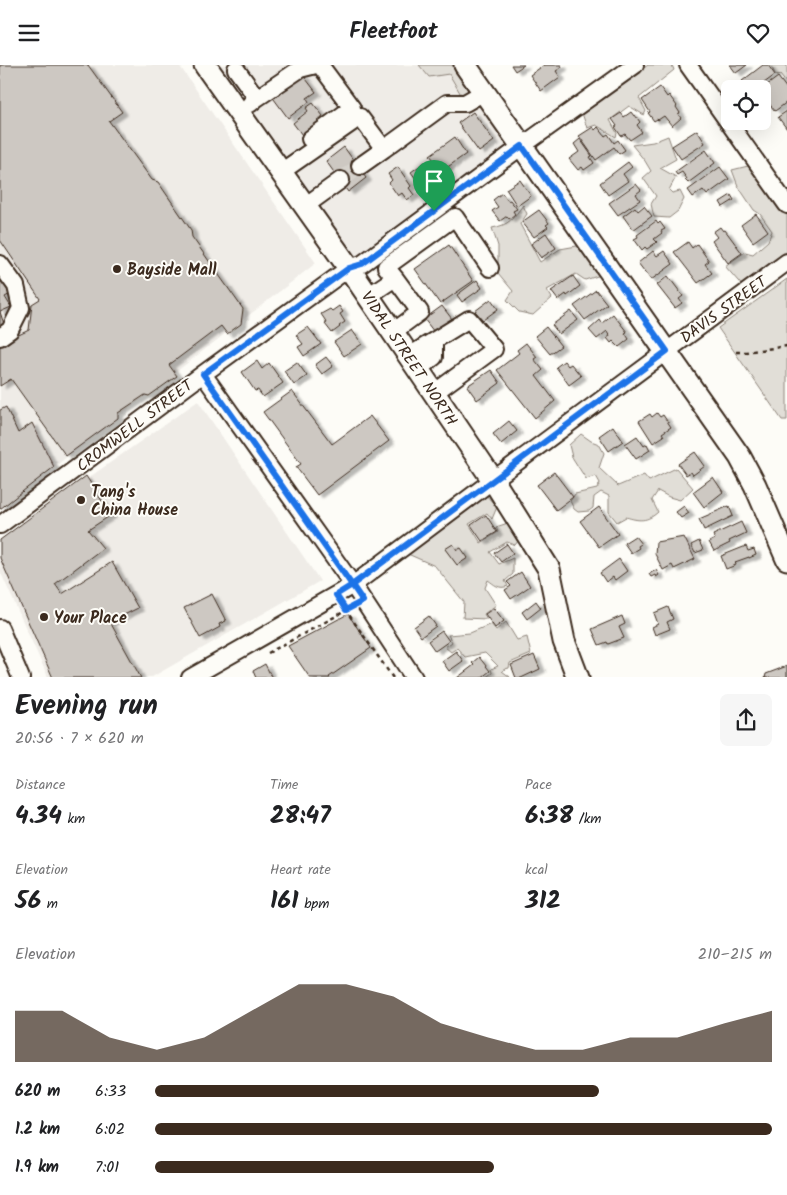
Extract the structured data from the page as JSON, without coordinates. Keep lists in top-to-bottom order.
{
  "streets": {
    "main road": ["VIDAL STREET NORTH"],
    "street": ["DAVIS STREET", "CROMWELL STREET"]
  },
  "crossings": [
    ["DAVIS STREET", "VIDAL STREET NORTH"],
    ["VIDAL STREET NORTH", "CROMWELL STREET"]
  ],
  "places": ["Bayside Mall", "Tang's China House", "Your Place"],
  "page": {
    "header": "Fleetfoot",
    "heading": ["Evening run", "20:56 · 7 × 620 m"],
    "stats": [
      ["Distance", "4.34 km"],
      ["Time", "28:47"],
      ["Pace", "6:38 /km"],
      ["Elevation", "56 m"],
      ["Heart rate", "161 bpm"],
      ["kcal", "312"]
    ],
    "chart": ["Elevation", "210–215 m"],
    "list": [
      {
        "name": "620 m",
        "note": "6:33"
      },
      {
        "name": "1.2 km",
        "note": "6:02"
      },
      {
        "name": "1.9 km",
        "note": "7:01"
      }
    ]
  }
}
